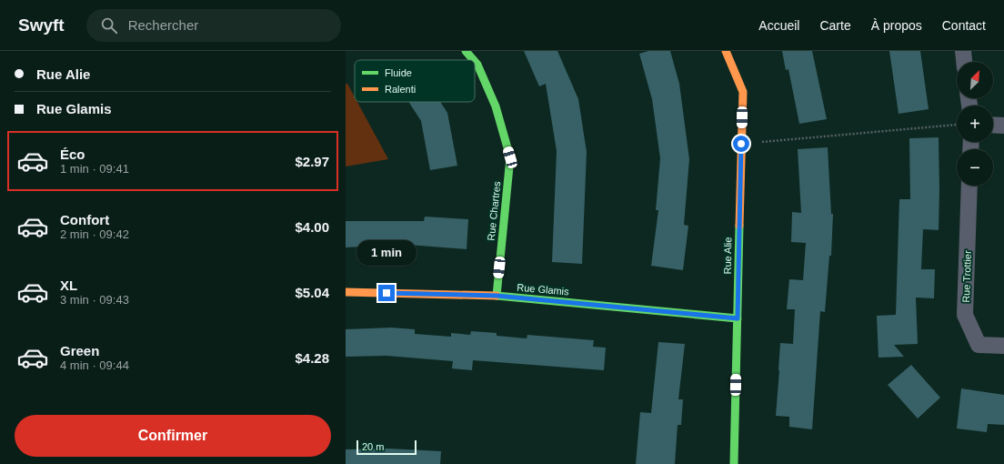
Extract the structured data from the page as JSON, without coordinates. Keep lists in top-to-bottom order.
{
  "streets": {
    "street": [
      "Rue Chartres",
      "Rue Alie",
      "Rue Trottier",
      "Rue Glamis"
    ]
  },
  "crossings": [
    ["Rue Chartres", "Rue Glamis"],
    ["Rue Alie", "Rue Glamis"]
  ],
  "legend": ["Fluide", "Ralenti"],
  "scale_bar": "20 m",
  "north": "top right",
  "page": {
    "header": "Swyft",
    "search": "Rechercher",
    "nav": [
      "Accueil",
      "Carte",
      "À propos",
      "Contact"
    ],
    "banner": ["Rue Alie", "Rue Glamis"],
    "map_buttons": ["+", "−"],
    "list": [
      {
        "name": "Éco",
        "note": "1 min · 09:41",
        "value": "$2.97"
      },
      {
        "name": "Confort",
        "note": "2 min · 09:42",
        "value": "$4.00"
      },
      {
        "name": "XL",
        "note": "3 min · 09:43",
        "value": "$5.04"
      },
      {
        "name": "Green",
        "note": "4 min · 09:44",
        "value": "$4.28"
      }
    ],
    "bubble": "1 min",
    "buttons": "Confirmer",
    "scale": "20 m"
  }
}
